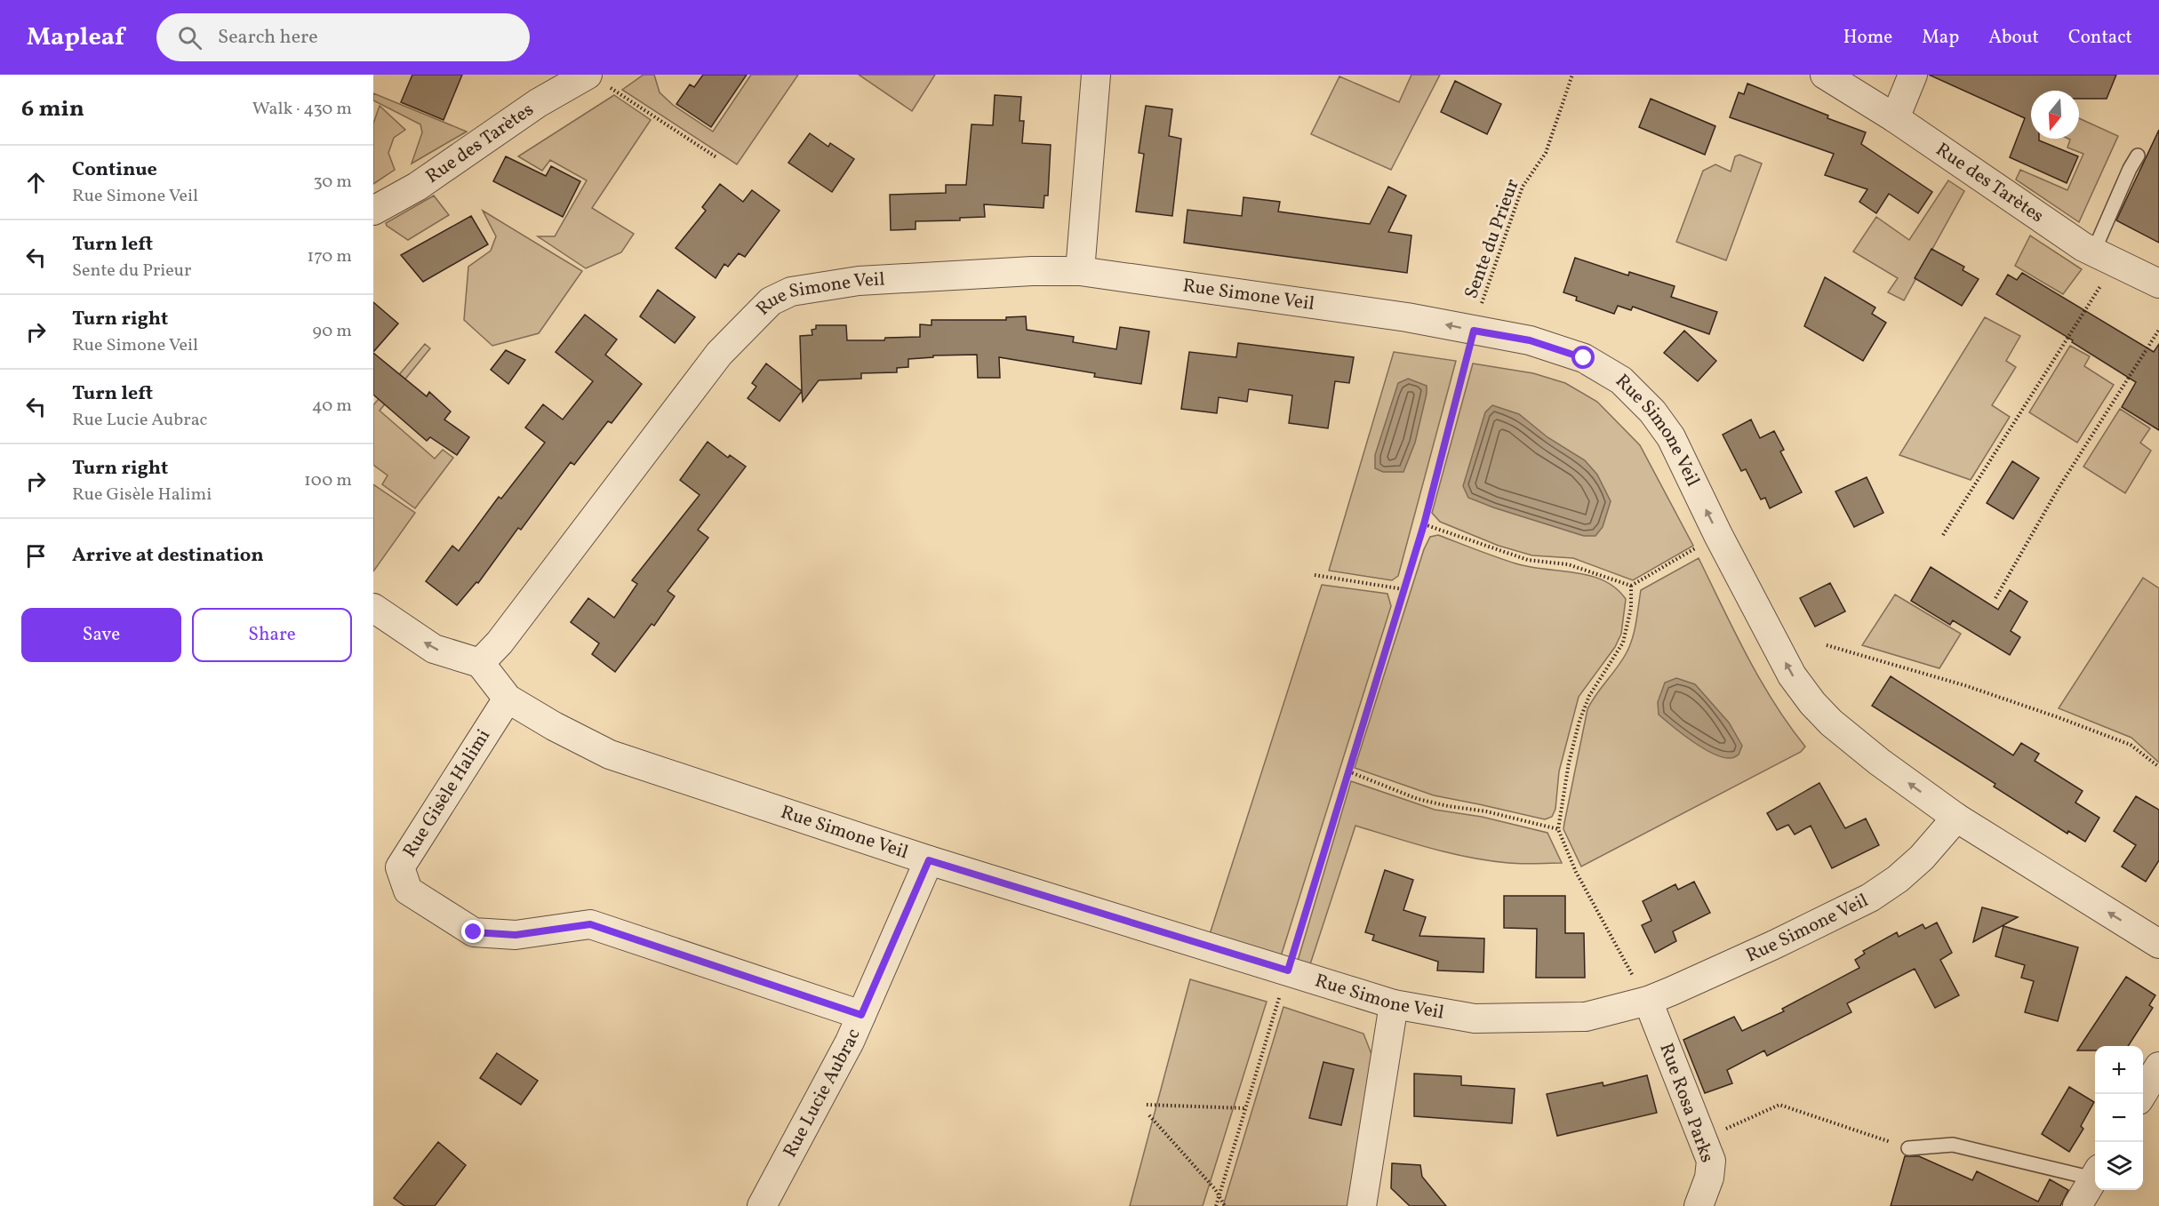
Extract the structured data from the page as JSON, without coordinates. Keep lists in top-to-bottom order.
{
  "streets": {
    "street": [
      "Rue des Tarètes",
      "Rue Simone Veil",
      "Rue Gisèle Halimi",
      "Rue Lucie Aubrac",
      "Rue Rosa Parks"
    ],
    "path": ["Sente du Prieur"]
  },
  "crossings": [
    ["Sente du Prieur", "Rue Simone Veil"],
    ["Rue Simone Veil", "Rue Gisèle Halimi"],
    ["Rue Simone Veil", "Rue Lucie Aubrac"],
    ["Rue Simone Veil", "Rue Rosa Parks"],
    ["Rue Gisèle Halimi", "Rue Lucie Aubrac"]
  ],
  "north": "bottom",
  "page": {
    "header": "Mapleaf",
    "search": "Search here",
    "nav": [
      "Home",
      "Map",
      "About",
      "Contact"
    ],
    "heading": ["6 min", "Walk · 430 m"],
    "list": [
      ["Continue", "Rue Simone Veil", "30 m"],
      ["Turn left", "Sente du Prieur", "170 m"],
      ["Turn right", "Rue Simone Veil", "90 m"],
      ["Turn left", "Rue Lucie Aubrac", "40 m"],
      ["Turn right", "Rue Gisèle Halimi", "100 m"],
      "Arrive at destination"
    ],
    "buttons": ["Save", "Share"],
    "map_buttons": ["+", "−"]
  }
}
